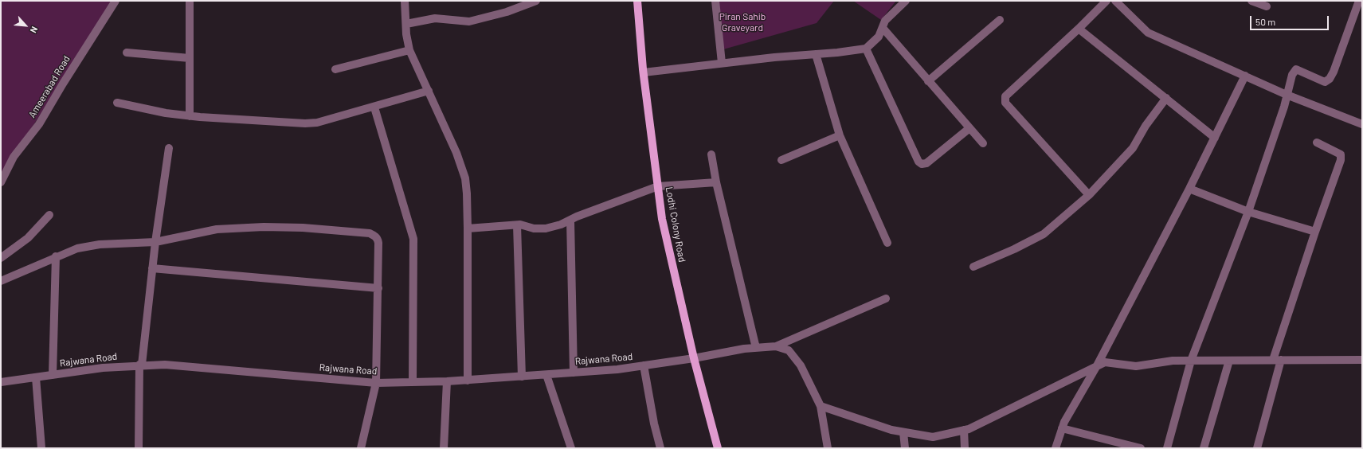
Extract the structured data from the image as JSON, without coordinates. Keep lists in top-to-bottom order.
{
  "streets": {
    "main road": ["Lodhi Colony Road"],
    "street": ["Ameerabad Road", "Rajwana Road"]
  },
  "crossings": [
    ["Lodhi Colony Road", "Rajwana Road"]
  ],
  "parks": ["Piran Sahib Graveyard"],
  "scale_bar": "50 m",
  "north": "bottom right"
}
